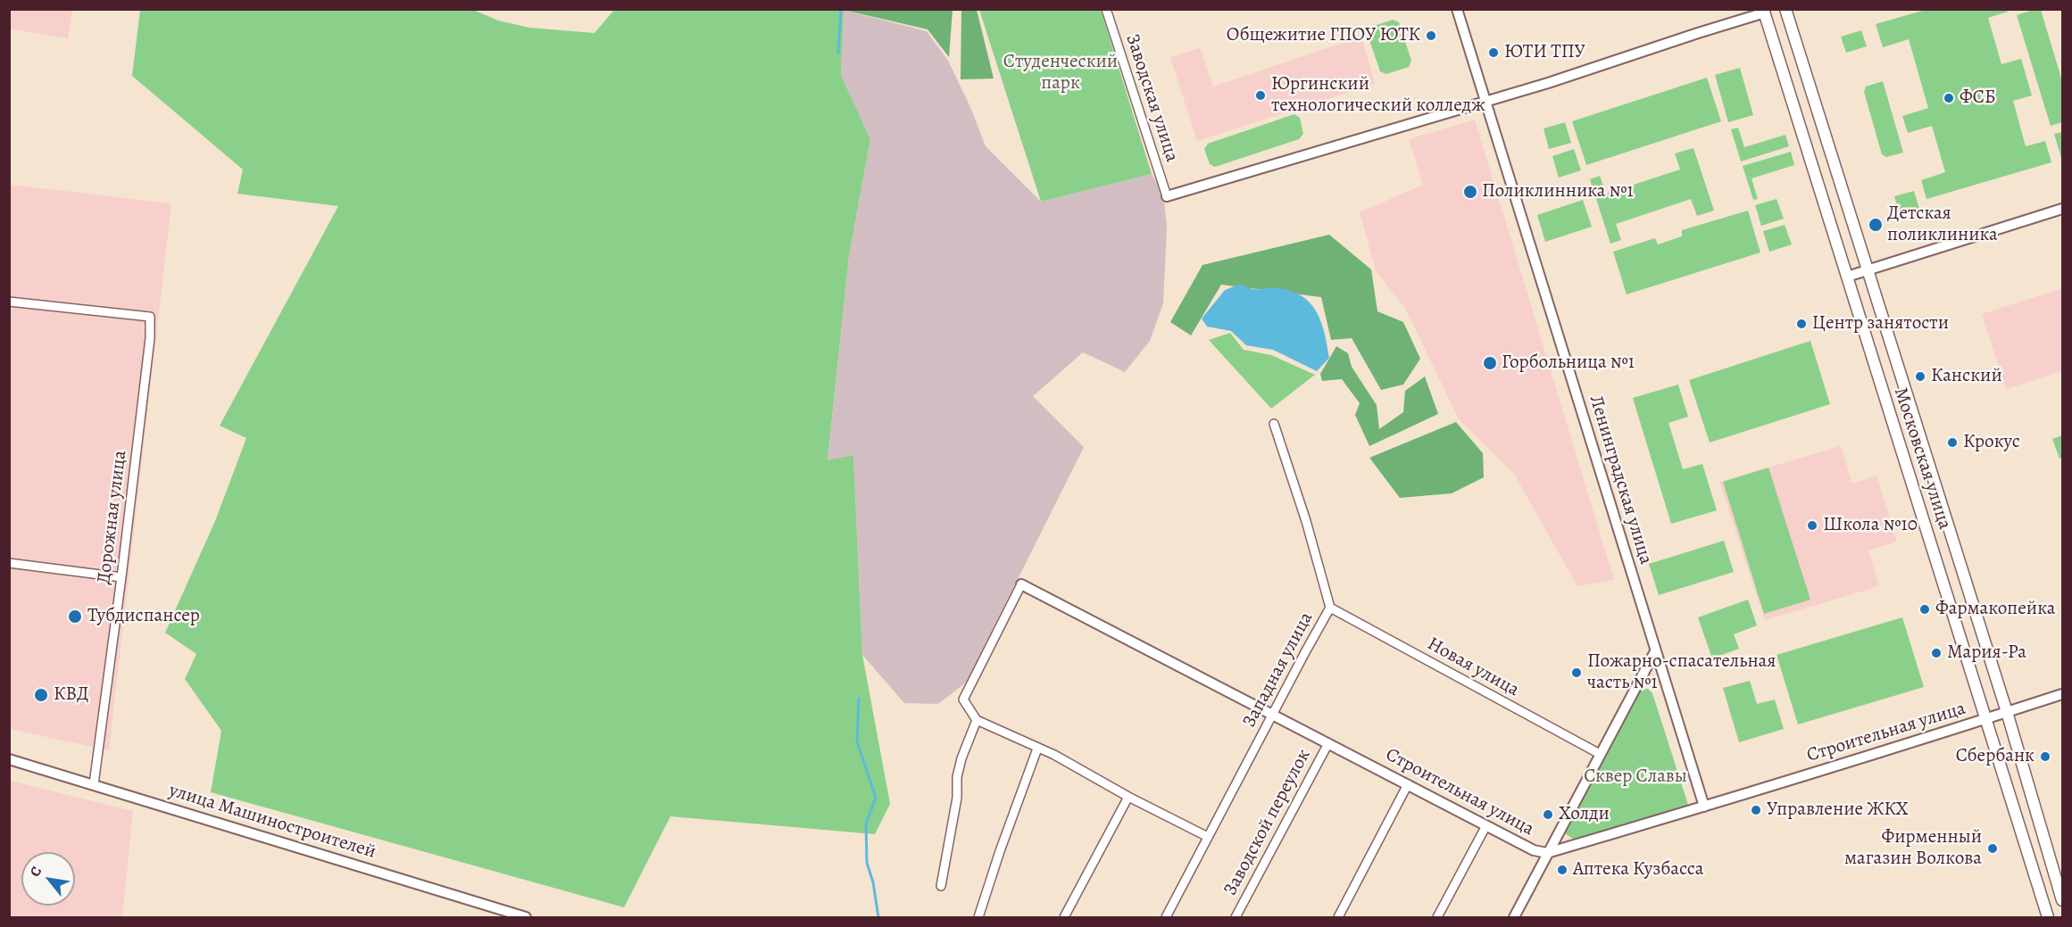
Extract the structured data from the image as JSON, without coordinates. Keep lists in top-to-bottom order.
{
  "streets": {
    "main road": ["Московская улица"],
    "street": [
      "Заводская улица",
      "Ленинградская улица",
      "Дорожная улица",
      "Новая улица",
      "Западная улица",
      "Строительная улица",
      "улица Машиностроителей",
      "Заводской переулок"
    ]
  },
  "crossings": [
    ["Московская улица", "Строительная улица"],
    ["Ленинградская улица", "Строительная улица"],
    ["Дорожная улица", "улица Машиностроителей"],
    ["Новая улица", "Западная улица"],
    ["Западная улица", "Строительная улица"],
    ["Строительная улица", "Заводской переулок"]
  ],
  "parks": ["Студенческий парк", "Сквер Славы"],
  "places": [
    "Общежитие ГПОУ ЮТК",
    "ЮТИ ТПУ",
    "Юргинский технологический колледж",
    "ФСБ",
    "Поликлинника №1",
    "Детская поликлиника",
    "Центр занятости",
    "Горбольница №1",
    "Канский",
    "Крокус",
    "Школа №10",
    "Фармакопейка",
    "Тубдиспансер",
    "Мария-Ра",
    "Пожарно-спасательная часть №1",
    "КВД",
    "Сбербанк",
    "Управление ЖКХ",
    "Холди",
    "Фирменный магазин Волкова",
    "Аптека Кузбасса"
  ],
  "north": "top left"
}
